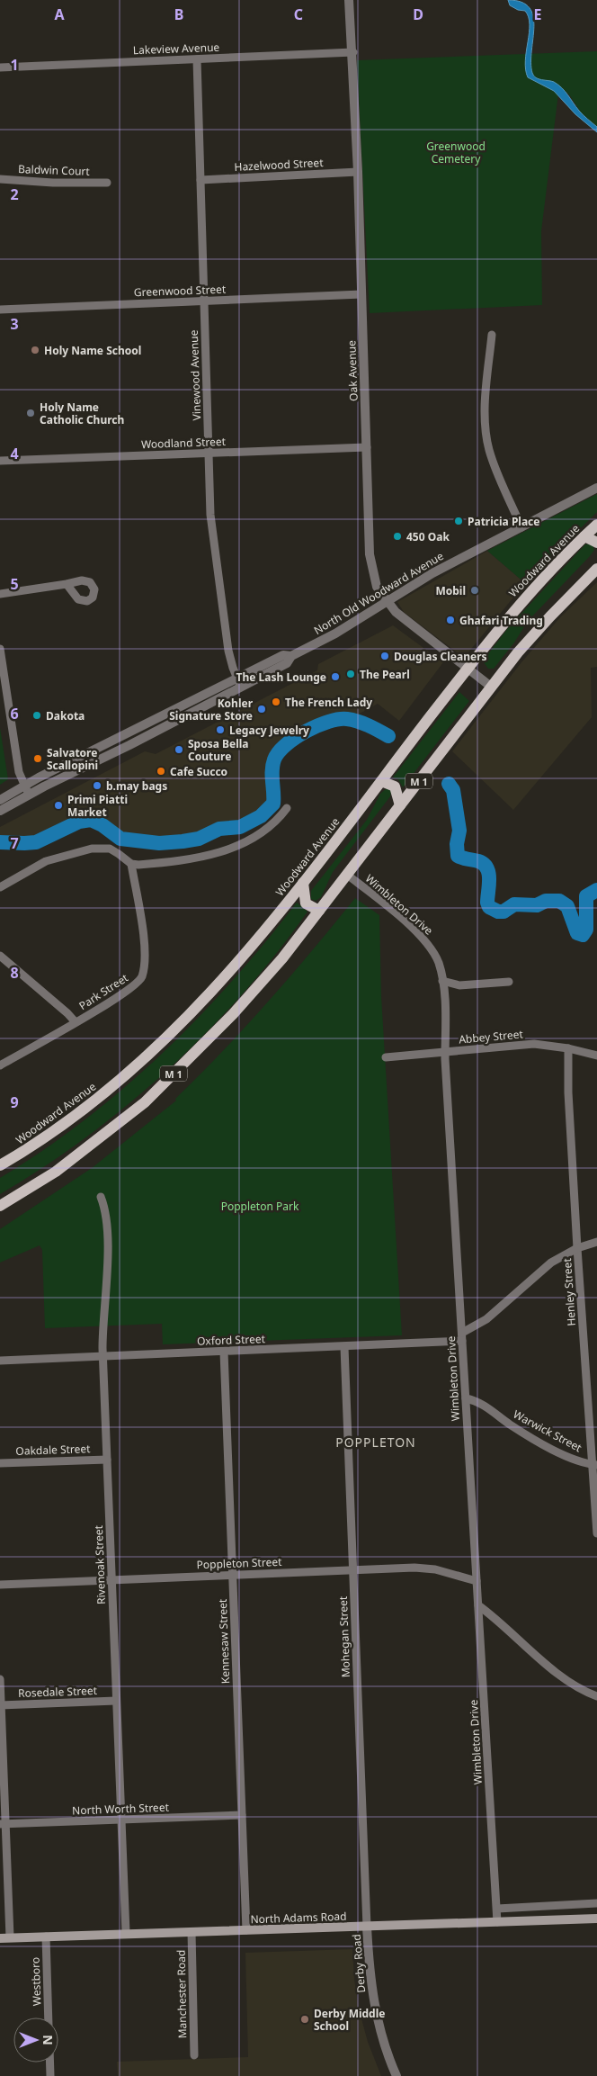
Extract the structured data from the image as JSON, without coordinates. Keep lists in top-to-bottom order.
{
  "streets": {
    "main road": ["Woodward Avenue", "M 1", "North Adams Road"],
    "street": [
      "Lakeview Avenue",
      "Hazelwood Street",
      "Baldwin Court",
      "Greenwood Street",
      "Oak Avenue",
      "Vinewood Avenue",
      "Woodland Street",
      "North Old Woodward Avenue",
      "Wimbleton Drive",
      "Park Street",
      "Abbey Street",
      "Henley Street",
      "Oxford Street",
      "Warwick Street",
      "Oakdale Street",
      "Poppleton Street",
      "Rivenoak Street",
      "Mohegan Street",
      "Kennesaw Street",
      "Rosedale Street",
      "North Worth Street",
      "Derby Road",
      "Westboro",
      "Manchester Road"
    ]
  },
  "crossings": [
    ["Lakeview Avenue", "Oak Avenue"],
    ["Lakeview Avenue", "Vinewood Avenue"],
    ["Hazelwood Street", "Oak Avenue"],
    ["Hazelwood Street", "Vinewood Avenue"],
    ["Greenwood Street", "Oak Avenue"],
    ["Greenwood Street", "Vinewood Avenue"],
    ["Oak Avenue", "Woodland Street"],
    ["Oak Avenue", "Woodward Avenue"],
    ["Oak Avenue", "North Old Woodward Avenue"],
    ["Oak Avenue", "M 1"],
    ["Vinewood Avenue", "Woodland Street"],
    ["Vinewood Avenue", "North Old Woodward Avenue"],
    ["M 1", "Wimbleton Drive"],
    ["Wimbleton Drive", "Abbey Street"],
    ["Wimbleton Drive", "Oxford Street"],
    ["Wimbleton Drive", "Warwick Street"],
    ["Wimbleton Drive", "Poppleton Street"],
    ["Wimbleton Drive", "North Adams Road"],
    ["Abbey Street", "Henley Street"],
    ["Henley Street", "Oxford Street"],
    ["Henley Street", "Warwick Street"],
    ["Oxford Street", "Rivenoak Street"],
    ["Oxford Street", "Mohegan Street"],
    ["Oxford Street", "Kennesaw Street"],
    ["Oakdale Street", "Rivenoak Street"],
    ["Poppleton Street", "Rivenoak Street"],
    ["Poppleton Street", "Mohegan Street"],
    ["Poppleton Street", "Kennesaw Street"],
    ["Rivenoak Street", "Rosedale Street"],
    ["Rivenoak Street", "North Worth Street"],
    ["Rivenoak Street", "North Adams Road"],
    ["Mohegan Street", "North Adams Road"],
    ["Mohegan Street", "Derby Road"],
    ["Kennesaw Street", "North Worth Street"],
    ["Kennesaw Street", "North Adams Road"],
    ["North Adams Road", "Derby Road"],
    ["North Adams Road", "Westboro"],
    ["North Adams Road", "Manchester Road"]
  ],
  "districts": ["POPPLETON"],
  "parks": ["Greenwood Cemetery", "Poppleton Park"],
  "places": [
    "Holy Name School",
    "Holy Name Catholic Church",
    "Patricia Place",
    "450 Oak",
    "Mobil",
    "Ghafari Trading",
    "Douglas Cleaners",
    "The Pearl",
    "The Lash Lounge",
    "The French Lady",
    "Kohler Signature Store",
    "Dakota",
    "Legacy Jewelry",
    "Sposa Bella Couture",
    "Salvatore Scallopini",
    "Cafe Succo",
    "b.may bags",
    "Primi Piatti Market",
    "Derby Middle School"
  ],
  "north": "right",
  "grid": {
    "columns": [
      "A",
      "B",
      "C",
      "D",
      "E"
    ],
    "rows": [
      "1",
      "2",
      "3",
      "4",
      "5",
      "6",
      "7",
      "8",
      "9"
    ]
  }
}
